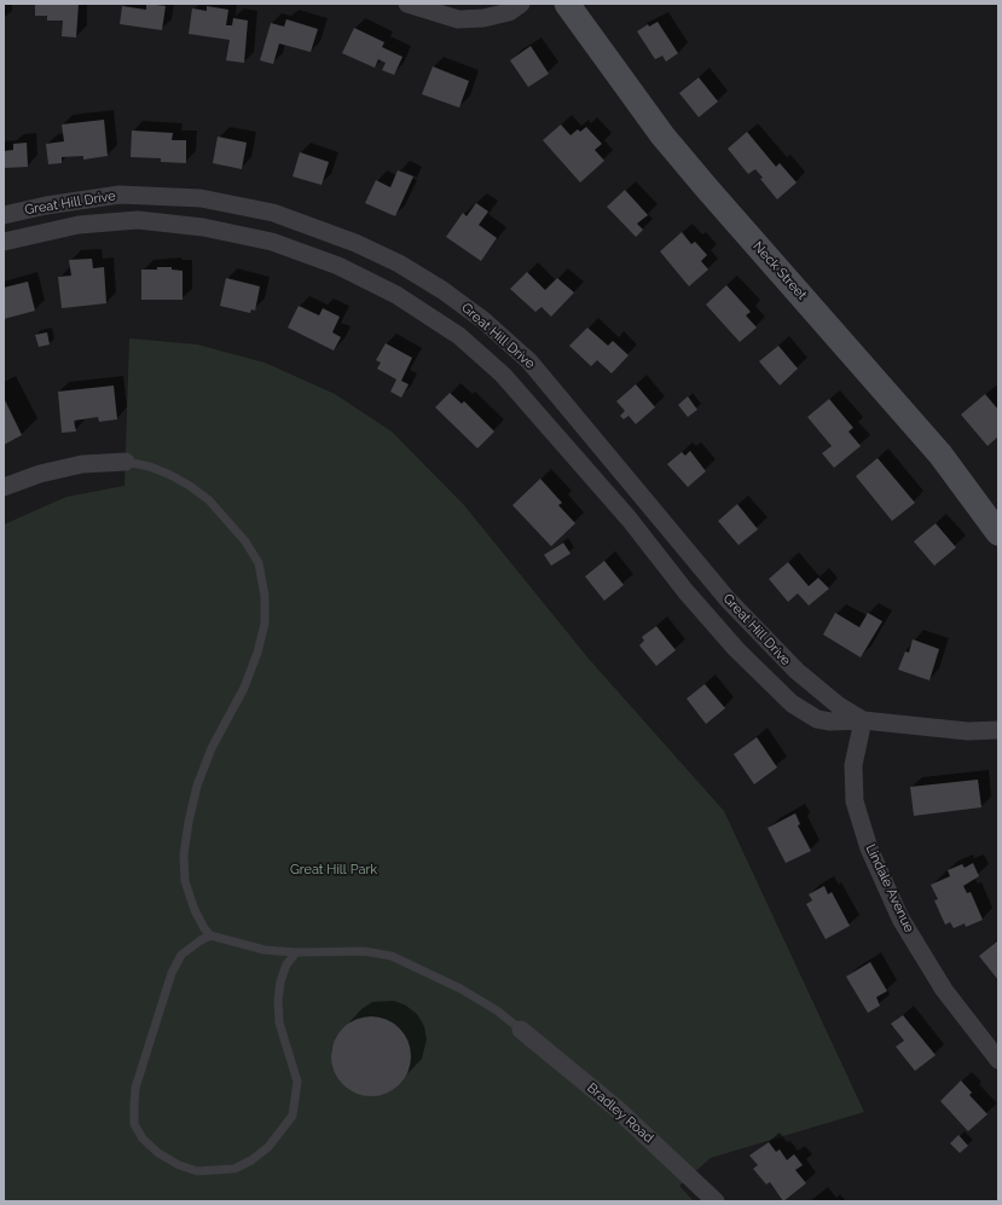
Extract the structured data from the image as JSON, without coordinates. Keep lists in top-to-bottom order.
{
  "streets": {
    "street": [
      "Great Hill Drive",
      "Neck Street",
      "Lindale Avenue",
      "Bradley Road"
    ]
  },
  "crossings": [
    ["Great Hill Drive", "Lindale Avenue"]
  ],
  "parks": ["Great Hill Park"]
}
